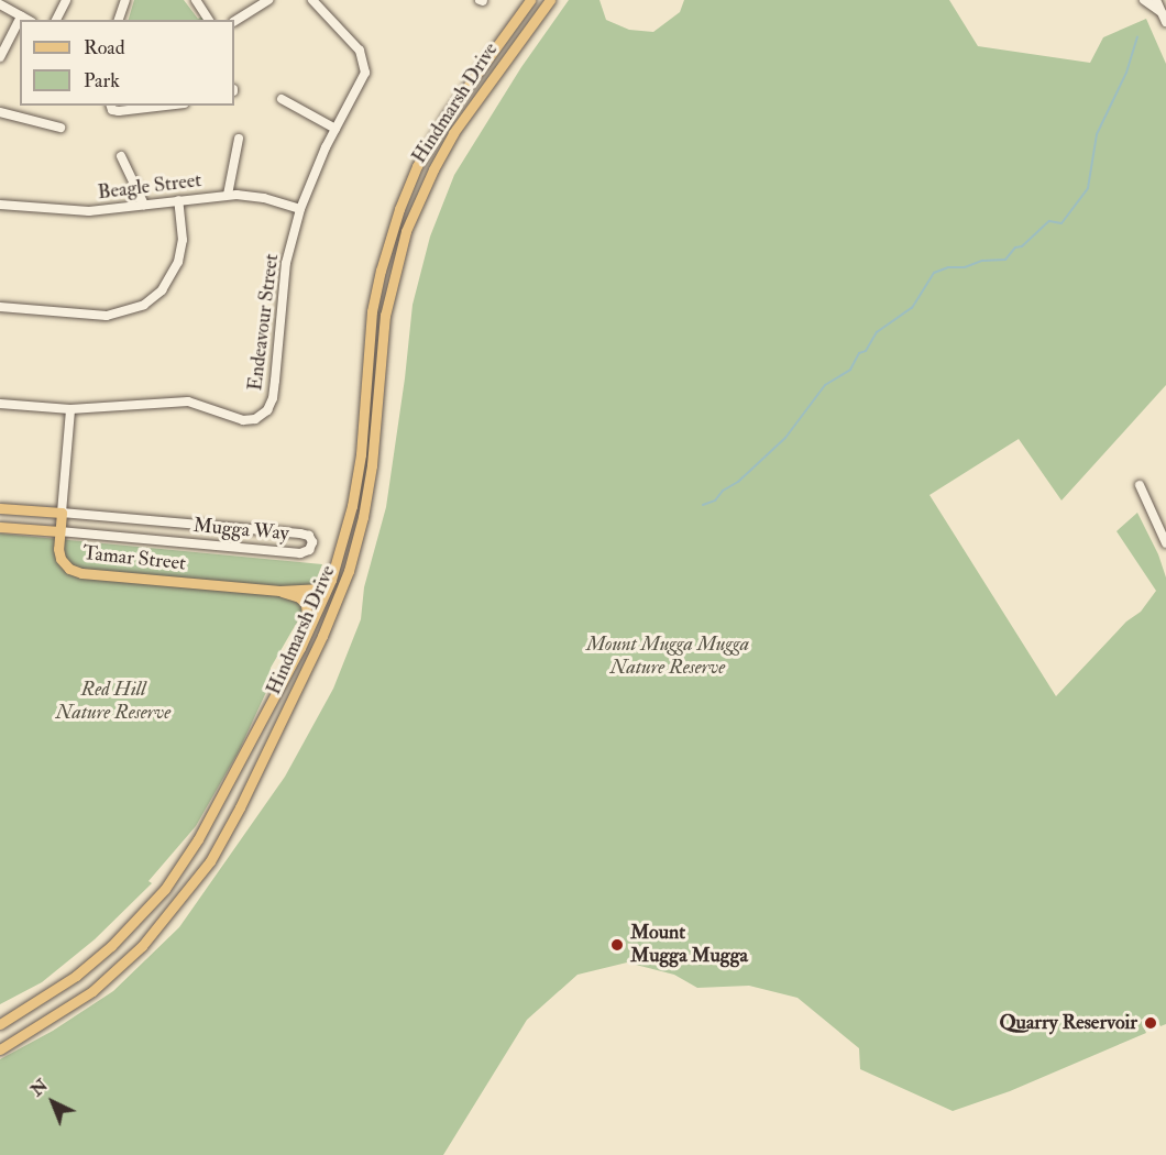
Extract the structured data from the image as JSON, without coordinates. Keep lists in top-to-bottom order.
{
  "streets": {
    "main road": ["Hindmarsh Drive", "Mugga Way", "Tamar Street"],
    "street": ["Beagle Street", "Endeavour Street"]
  },
  "crossings": [
    ["Hindmarsh Drive", "Tamar Street"],
    ["Beagle Street", "Endeavour Street"],
    ["Endeavour Street", "Tamar Street"],
    ["Mugga Way", "Tamar Street"]
  ],
  "parks": ["Mount Mugga Mugga Nature Reserve", "Red Hill Nature Reserve"],
  "places": ["Mount Mugga Mugga", "Quarry Reservoir"],
  "legend": ["Road", "Park"],
  "north": "top left"
}
